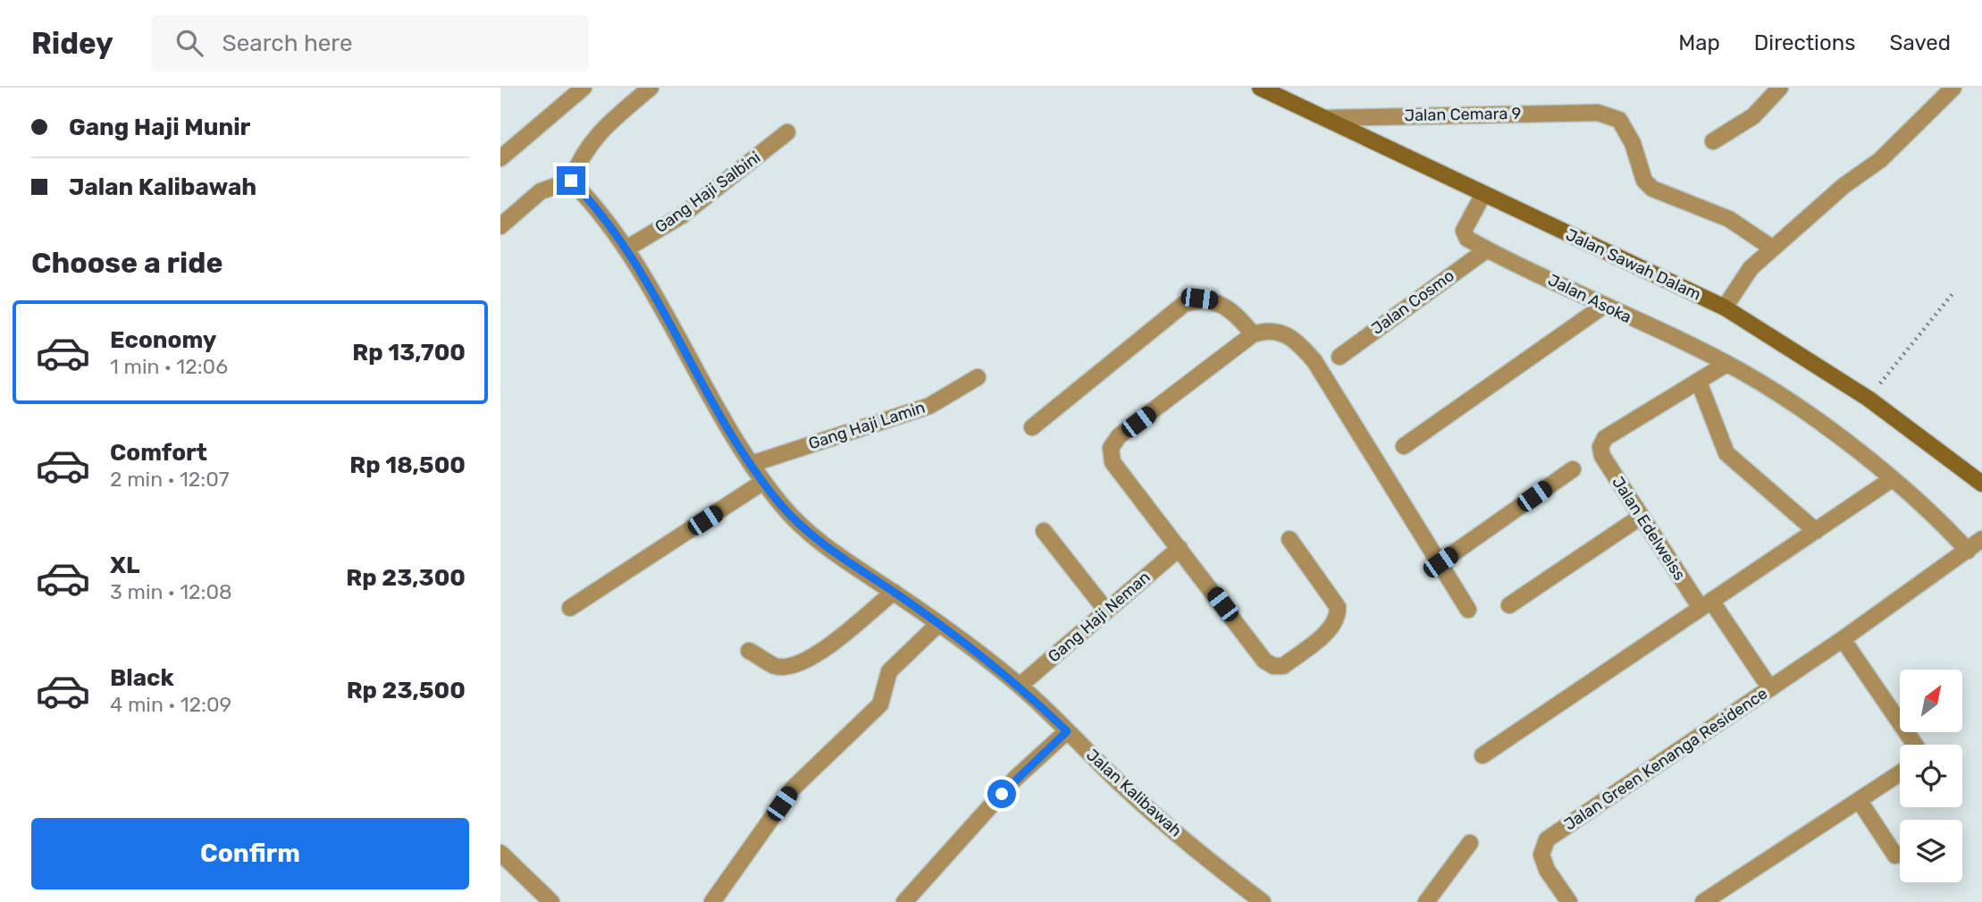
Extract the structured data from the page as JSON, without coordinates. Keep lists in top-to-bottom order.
{
  "streets": {
    "street": [
      "Jalan Cemara 9",
      "Gang Haji Salbini",
      "Jalan Sawah Dalam",
      "Jalan Asoka",
      "Jalan Cosmo",
      "Gang Haji Lamin",
      "Jalan Edelweiss",
      "Gang Haji Neman",
      "Jalan Green Kenanga Residence",
      "Jalan Kalibawah"
    ]
  },
  "crossings": [
    ["Jalan Cemara 9", "Jalan Sawah Dalam"],
    ["Gang Haji Salbini", "Jalan Kalibawah"],
    ["Jalan Sawah Dalam", "Jalan Asoka"],
    ["Jalan Asoka", "Jalan Cosmo"],
    ["Gang Haji Lamin", "Jalan Kalibawah"],
    ["Jalan Edelweiss", "Jalan Green Kenanga Residence"],
    ["Gang Haji Neman", "Jalan Kalibawah"]
  ],
  "north": "top right",
  "page": {
    "header": "Ridey",
    "search": "Search here",
    "nav": ["Map", "Directions", "Saved"],
    "banner": ["Gang Haji Munir", "Jalan Kalibawah"],
    "heading": "Choose a ride",
    "list": [
      {
        "name": "Economy",
        "note": "1 min · 12:06",
        "value": "Rp 13,700"
      },
      {
        "name": "Comfort",
        "note": "2 min · 12:07",
        "value": "Rp 18,500"
      },
      {
        "name": "XL",
        "note": "3 min · 12:08",
        "value": "Rp 23,300"
      },
      {
        "name": "Black",
        "note": "4 min · 12:09",
        "value": "Rp 23,500"
      }
    ],
    "buttons": "Confirm"
  }
}
